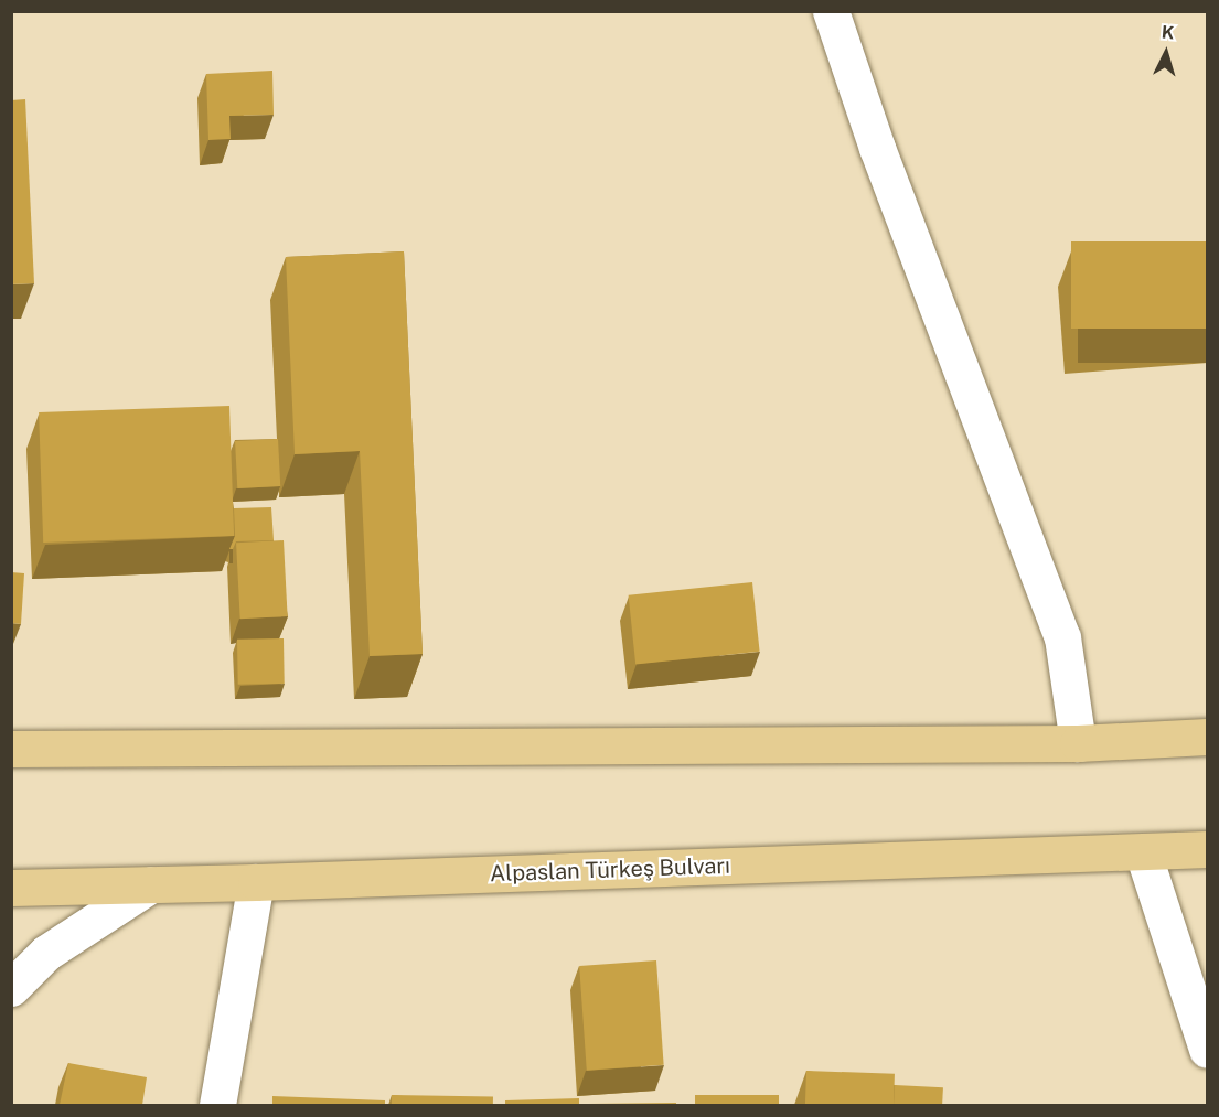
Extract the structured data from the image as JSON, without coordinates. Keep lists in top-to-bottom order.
{
  "streets": {
    "main road": ["Alpaslan Türkeş Bulvarı"]
  },
  "north": "top"
}
